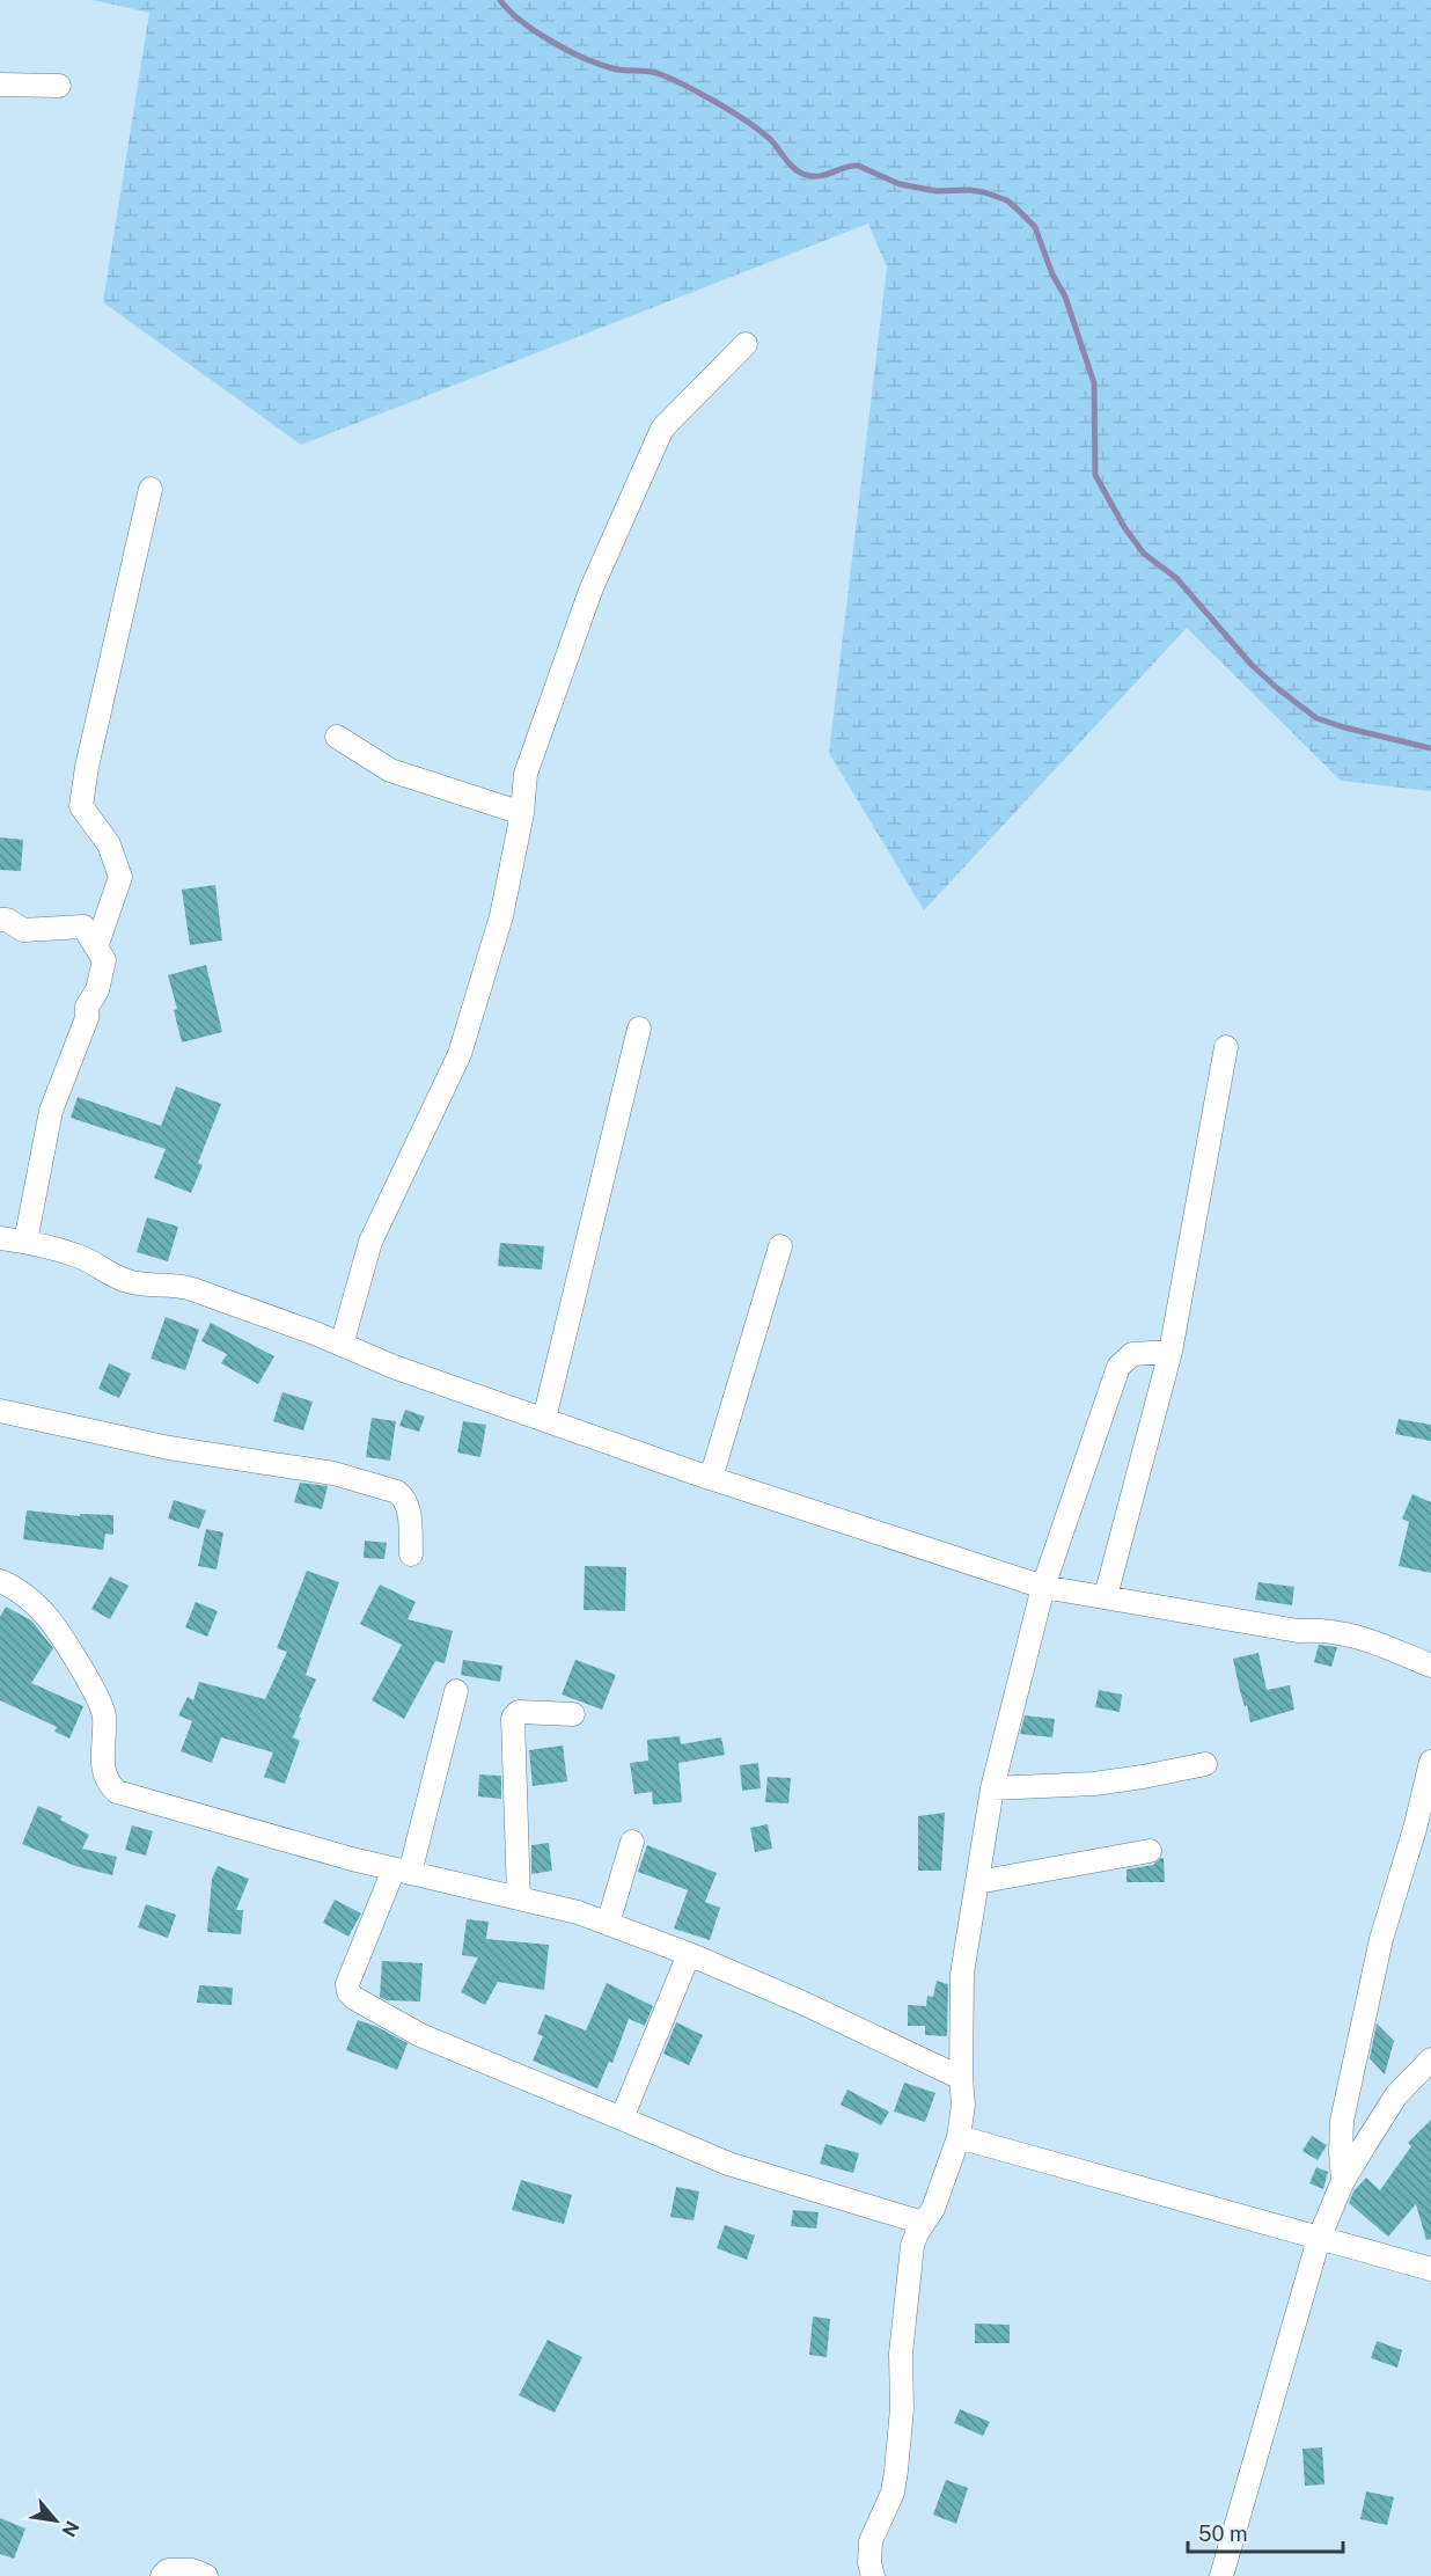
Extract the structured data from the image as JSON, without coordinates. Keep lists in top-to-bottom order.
{
  "scale_bar": "50 m",
  "north": "bottom right"
}
